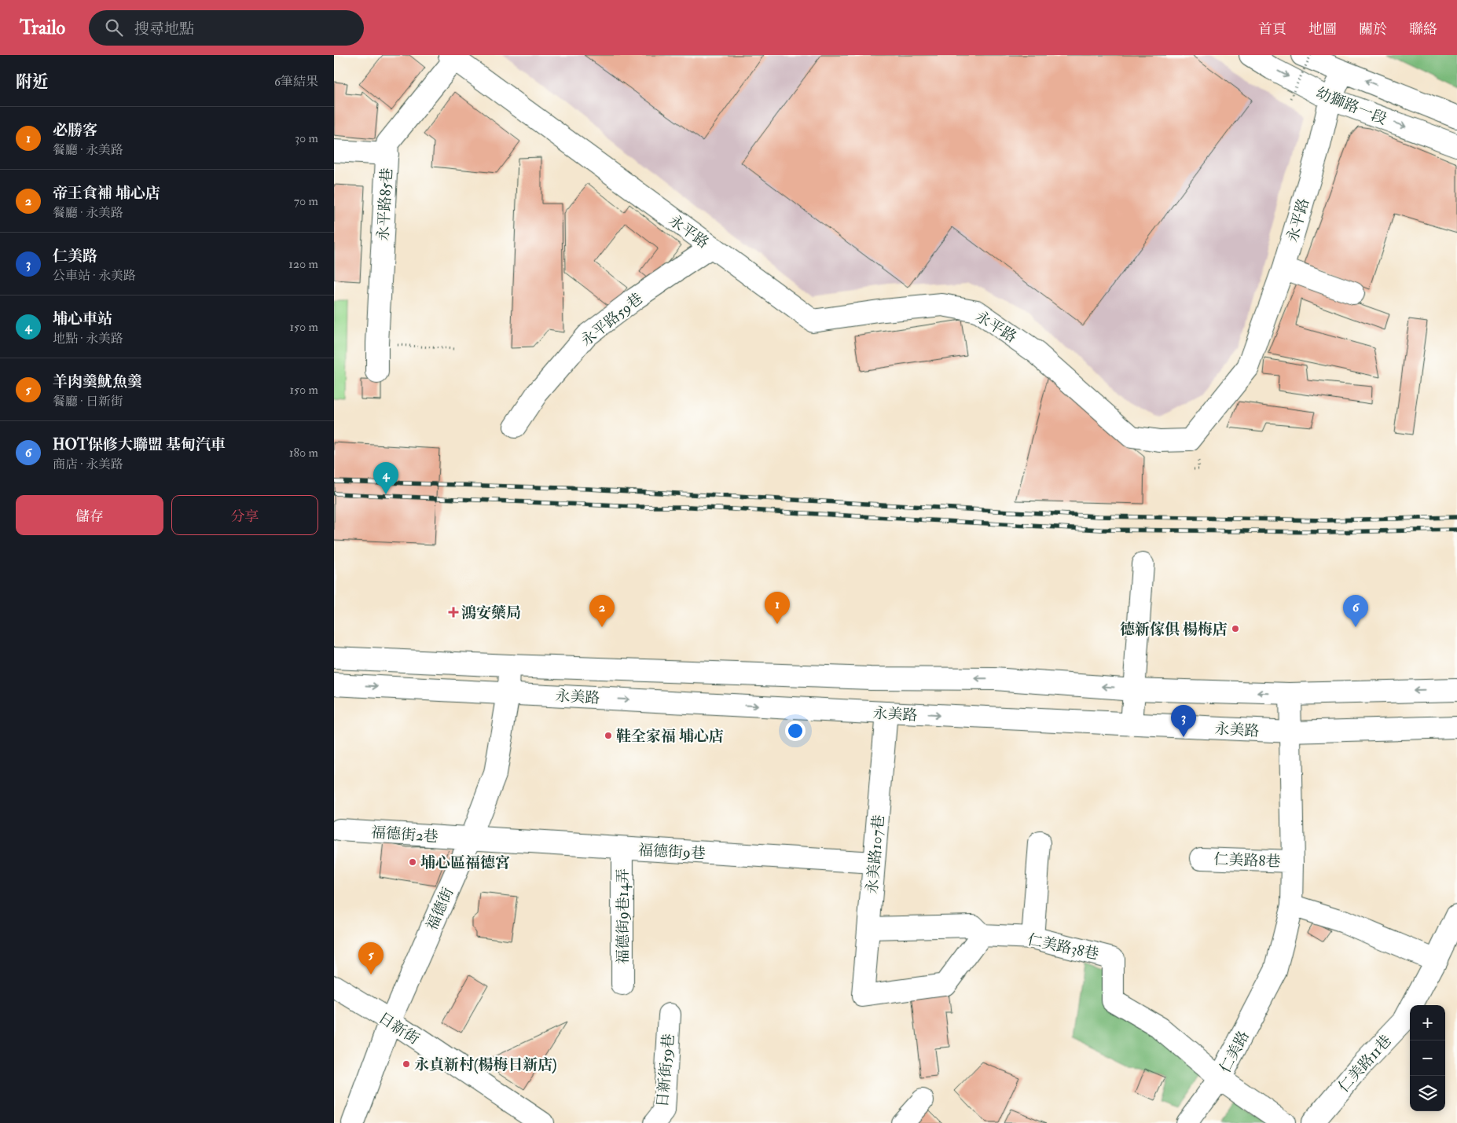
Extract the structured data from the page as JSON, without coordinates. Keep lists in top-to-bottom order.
{
  "streets": {
    "street": [
      "幼獅路一段",
      "永平路85巷",
      "永平路",
      "永平路59巷",
      "永美路",
      "福德街2巷",
      "福德街9巷",
      "永美路107巷",
      "仁美路8巷",
      "福德街",
      "福德街9巷14弄",
      "仁美路38巷",
      "日新街",
      "仁美路",
      "仁美路11巷",
      "日新街59巷"
    ]
  },
  "crossings": [
    ["幼獅路一段", "永平路"],
    ["永平路85巷", "永平路"],
    ["永平路", "永平路59巷"],
    ["永美路", "永美路107巷"],
    ["永美路", "福德街"],
    ["永美路", "仁美路"],
    ["福德街2巷", "福德街9巷"],
    ["福德街2巷", "福德街"],
    ["福德街9巷", "永美路107巷"],
    ["福德街9巷", "福德街"],
    ["福德街9巷", "福德街9巷14弄"],
    ["永美路107巷", "仁美路38巷"],
    ["仁美路8巷", "仁美路"],
    ["福德街", "日新街"],
    ["仁美路38巷", "仁美路"]
  ],
  "places": {
    "health": ["鴻安藥局"],
    "other": [
      "德新傢俱 楊梅店",
      "鞋全家福 埔心店",
      "埔心區福德宮",
      "永貞新村(楊梅日新店)"
    ]
  },
  "page": {
    "header": "Trailo",
    "search": "搜尋地點",
    "nav": [
      "首頁",
      "地圖",
      "關於",
      "聯絡"
    ],
    "heading": ["附近", "6筆結果"],
    "list": [
      {
        "mark": "1",
        "name": "必勝客",
        "note": "餐廳 · 永美路",
        "value": "30 m"
      },
      {
        "mark": "2",
        "name": "帝王食補 埔心店",
        "note": "餐廳 · 永美路",
        "value": "70 m"
      },
      {
        "mark": "3",
        "name": "仁美路",
        "note": "公車站 · 永美路",
        "value": "120 m"
      },
      {
        "mark": "4",
        "name": "埔心車站",
        "note": "地點 · 永美路",
        "value": "150 m"
      },
      {
        "mark": "5",
        "name": "羊肉羹魷魚羹",
        "note": "餐廳 · 日新街",
        "value": "150 m"
      },
      {
        "mark": "6",
        "name": "HOT保修大聯盟 基甸汽車",
        "note": "商店 · 永美路",
        "value": "180 m"
      }
    ],
    "pins": [
      "4",
      "1",
      "2",
      "6",
      "3",
      "5"
    ],
    "buttons": ["儲存", "分享"],
    "map_buttons": ["+", "−"]
  }
}
